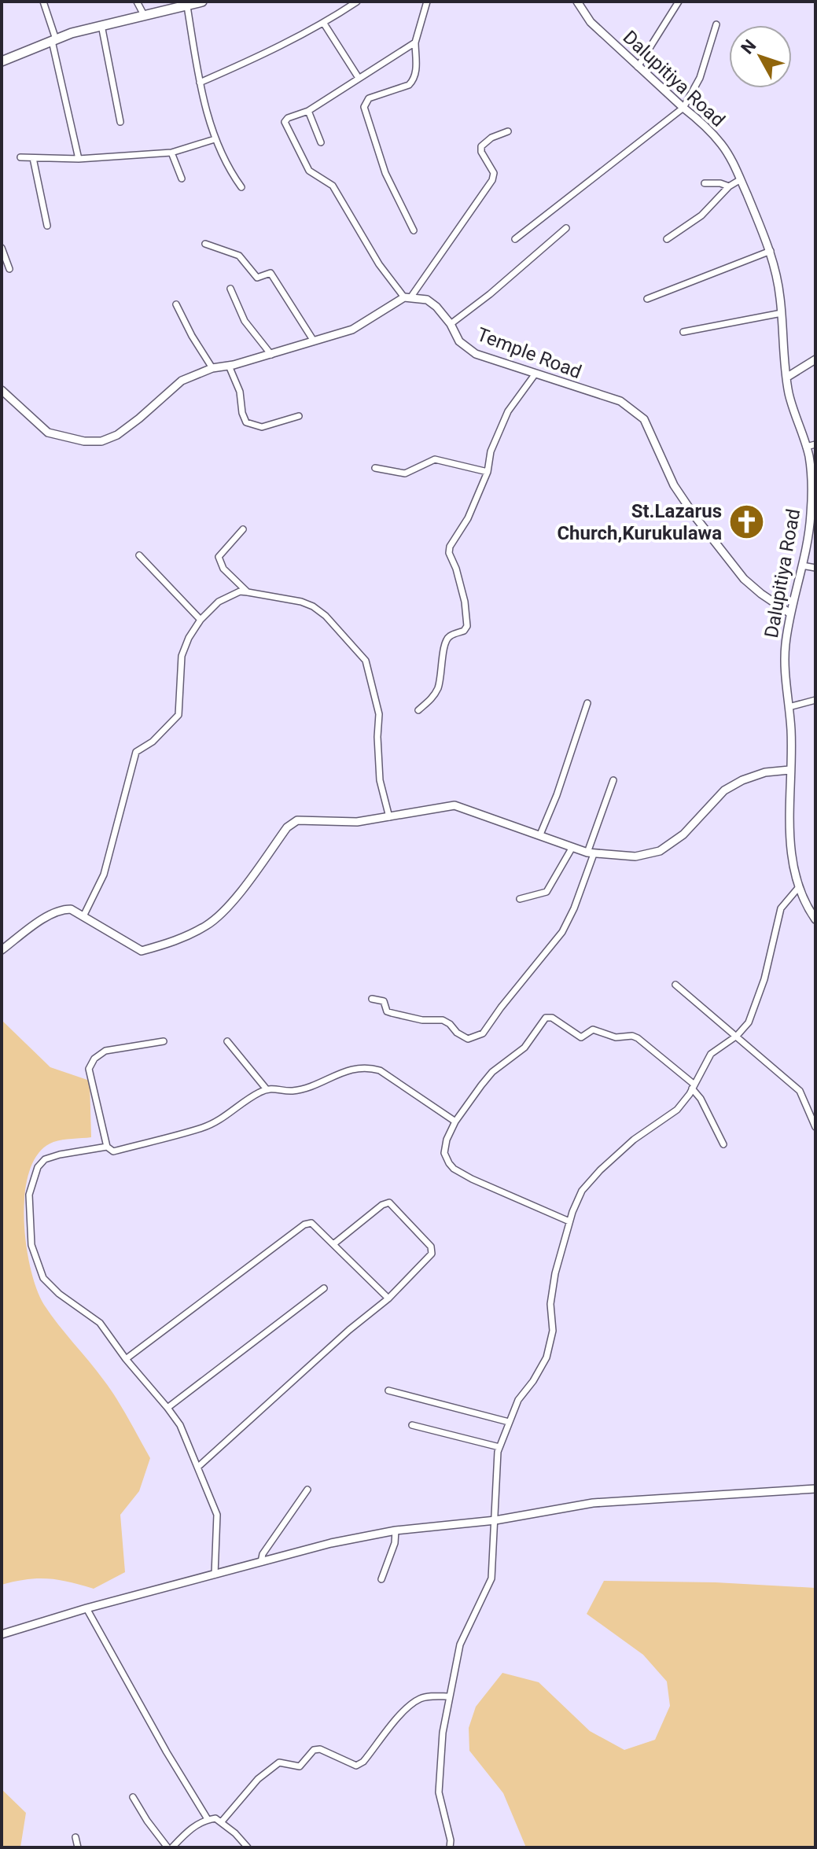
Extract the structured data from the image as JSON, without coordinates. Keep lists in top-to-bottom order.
{
  "streets": {
    "street": ["Dalupitiya Road", "Temple Road"]
  },
  "crossings": [
    ["Dalupitiya Road", "Temple Road"]
  ],
  "places": {
    "church": ["St.Lazarus Church,Kurukulawa"]
  },
  "north": "top left"
}
